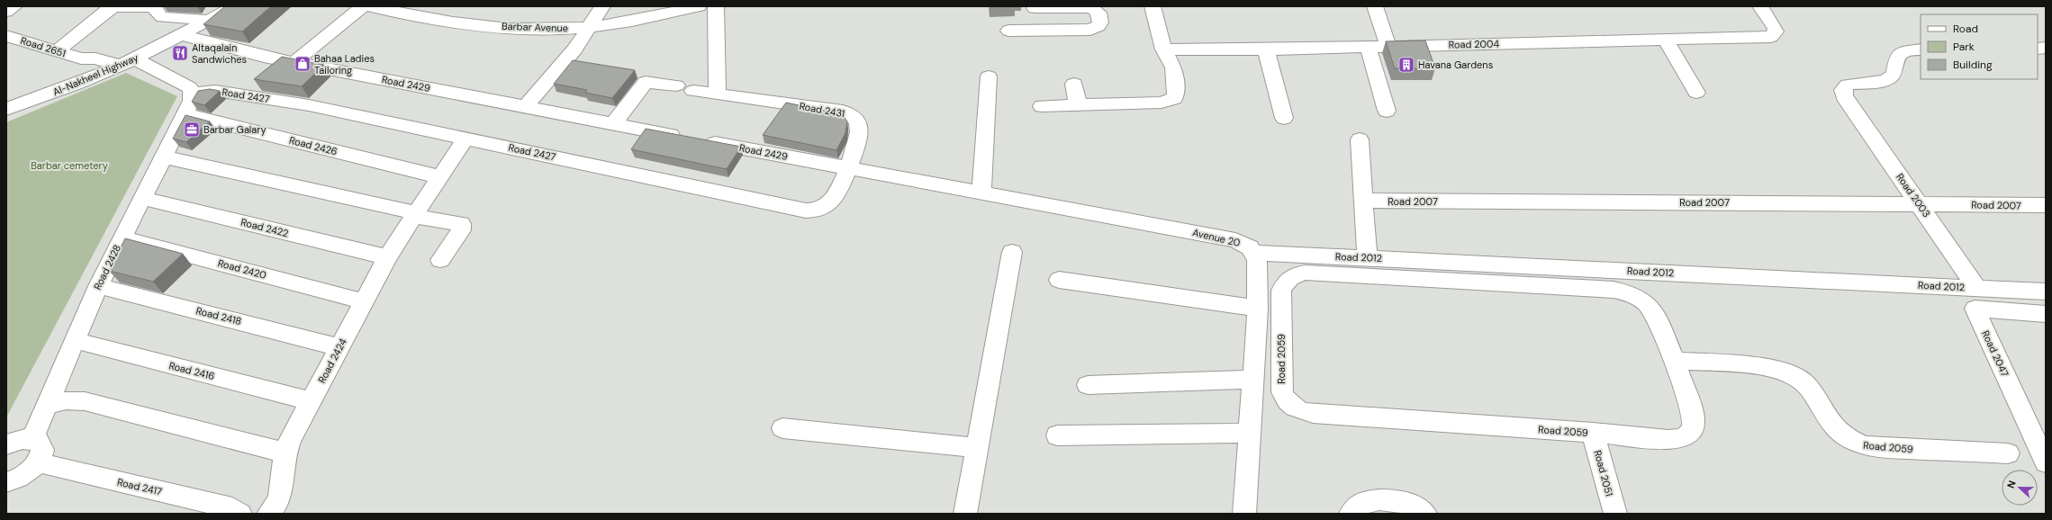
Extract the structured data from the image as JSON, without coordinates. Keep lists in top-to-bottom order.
{
  "streets": {
    "street": [
      "Barbar Avenue",
      "Road 2004",
      "Road 2651",
      "Al-Nakheel Highway",
      "Road 2429",
      "Road 2427",
      "Road 2431",
      "Road 2426",
      "Road 2003",
      "Road 2007",
      "Road 2422",
      "Avenue 20",
      "Road 2012",
      "Road 2428",
      "Road 2420",
      "Road 2418",
      "Road 2047",
      "Road 2059",
      "Road 2424",
      "Road 2416",
      "Road 2051",
      "Road 2417"
    ]
  },
  "crossings": [
    ["Road 2651", "Al-Nakheel Highway"],
    ["Al-Nakheel Highway", "Road 2429"],
    ["Road 2429", "Road 2427"],
    ["Road 2429", "Road 2431"],
    ["Road 2429", "Avenue 20"],
    ["Road 2427", "Road 2431"],
    ["Road 2427", "Road 2426"],
    ["Road 2427", "Road 2428"],
    ["Road 2427", "Road 2424"],
    ["Road 2426", "Road 2428"],
    ["Road 2426", "Road 2424"],
    ["Road 2003", "Road 2007"],
    ["Road 2003", "Road 2012"],
    ["Road 2422", "Road 2428"],
    ["Road 2422", "Road 2424"],
    ["Avenue 20", "Road 2012"],
    ["Road 2428", "Road 2420"],
    ["Road 2428", "Road 2418"],
    ["Road 2428", "Road 2416"],
    ["Road 2420", "Road 2424"],
    ["Road 2418", "Road 2424"],
    ["Road 2059", "Road 2051"],
    ["Road 2424", "Road 2416"]
  ],
  "parks": ["Barbar cemetery"],
  "places": {
    "restaurant": ["Altaqalain Sandwiches"],
    "shop": ["Bahaa Ladies Tailoring"],
    "building": ["Havana Gardens"],
    "office": ["Barbar Galary"]
  },
  "legend": ["Road", "Park", "Building"],
  "north": "left"
}
